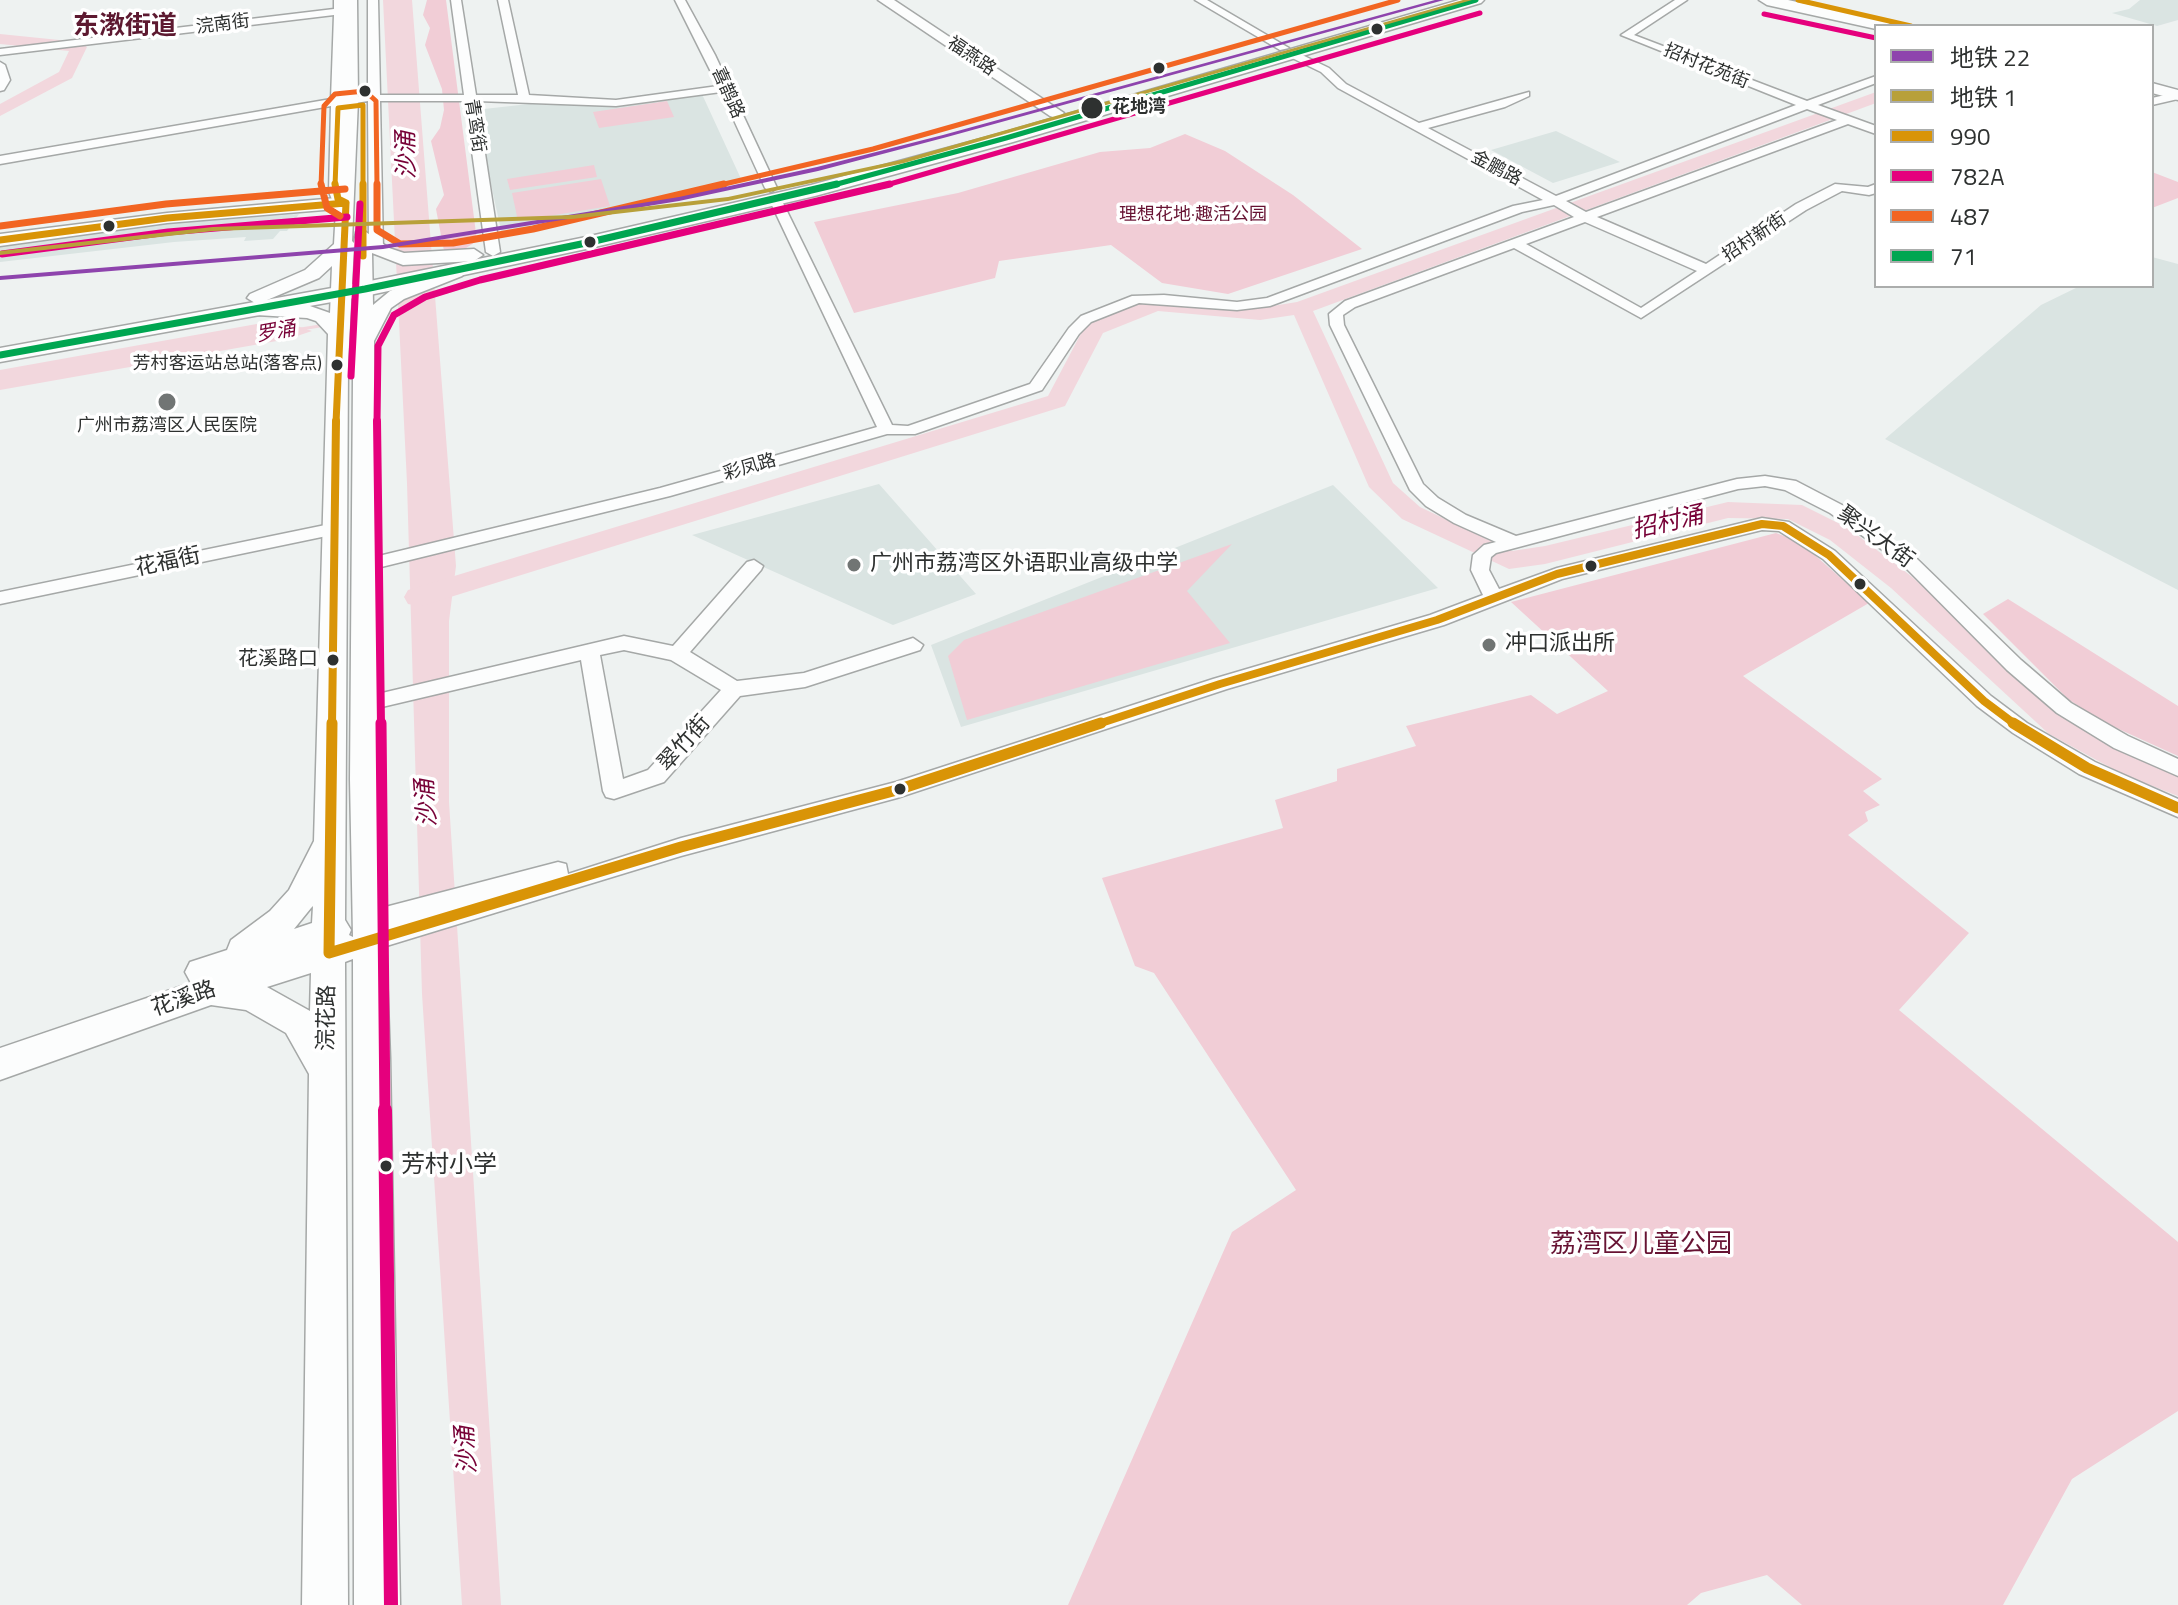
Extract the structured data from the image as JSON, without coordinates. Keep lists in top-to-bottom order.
{
  "streets": {
    "main road": ["福燕路", "花溪路", "浣花路"],
    "street": [
      "浣南街",
      "招村花苑街",
      "喜鹊路",
      "青鸾街",
      "金鹏路",
      "招村新街",
      "彩凤路",
      "聚兴大街",
      "花福街",
      "翠竹街"
    ]
  },
  "crossings": [
    ["浣南街", "浣花路"],
    ["招村花苑街", "彩凤路"],
    ["金鹏路", "招村新街"],
    ["金鹏路", "彩凤路"],
    ["彩凤路", "浣花路"],
    ["花福街", "浣花路"],
    ["花溪路", "浣花路"]
  ],
  "districts": ["东漖街道"],
  "water": ["沙涌", "罗涌", "招村涌"],
  "parks": ["理想花地·趣活公园", "荔湾区儿童公园"],
  "places": [
    "花地湾",
    "芳村客运站总站(落客点)",
    "广州市荔湾区人民医院",
    "广州市荔湾区外语职业高级中学",
    "冲口派出所",
    "花溪路口",
    "芳村小学"
  ],
  "lines": [
    "metro line 22",
    "metro line 1",
    "transit line 990",
    "transit line 487",
    "transit line 71",
    "transit line 782A"
  ],
  "legend": [
    "地铁 22",
    "地铁 1",
    "990",
    "782A",
    "487",
    "71"
  ]
}
